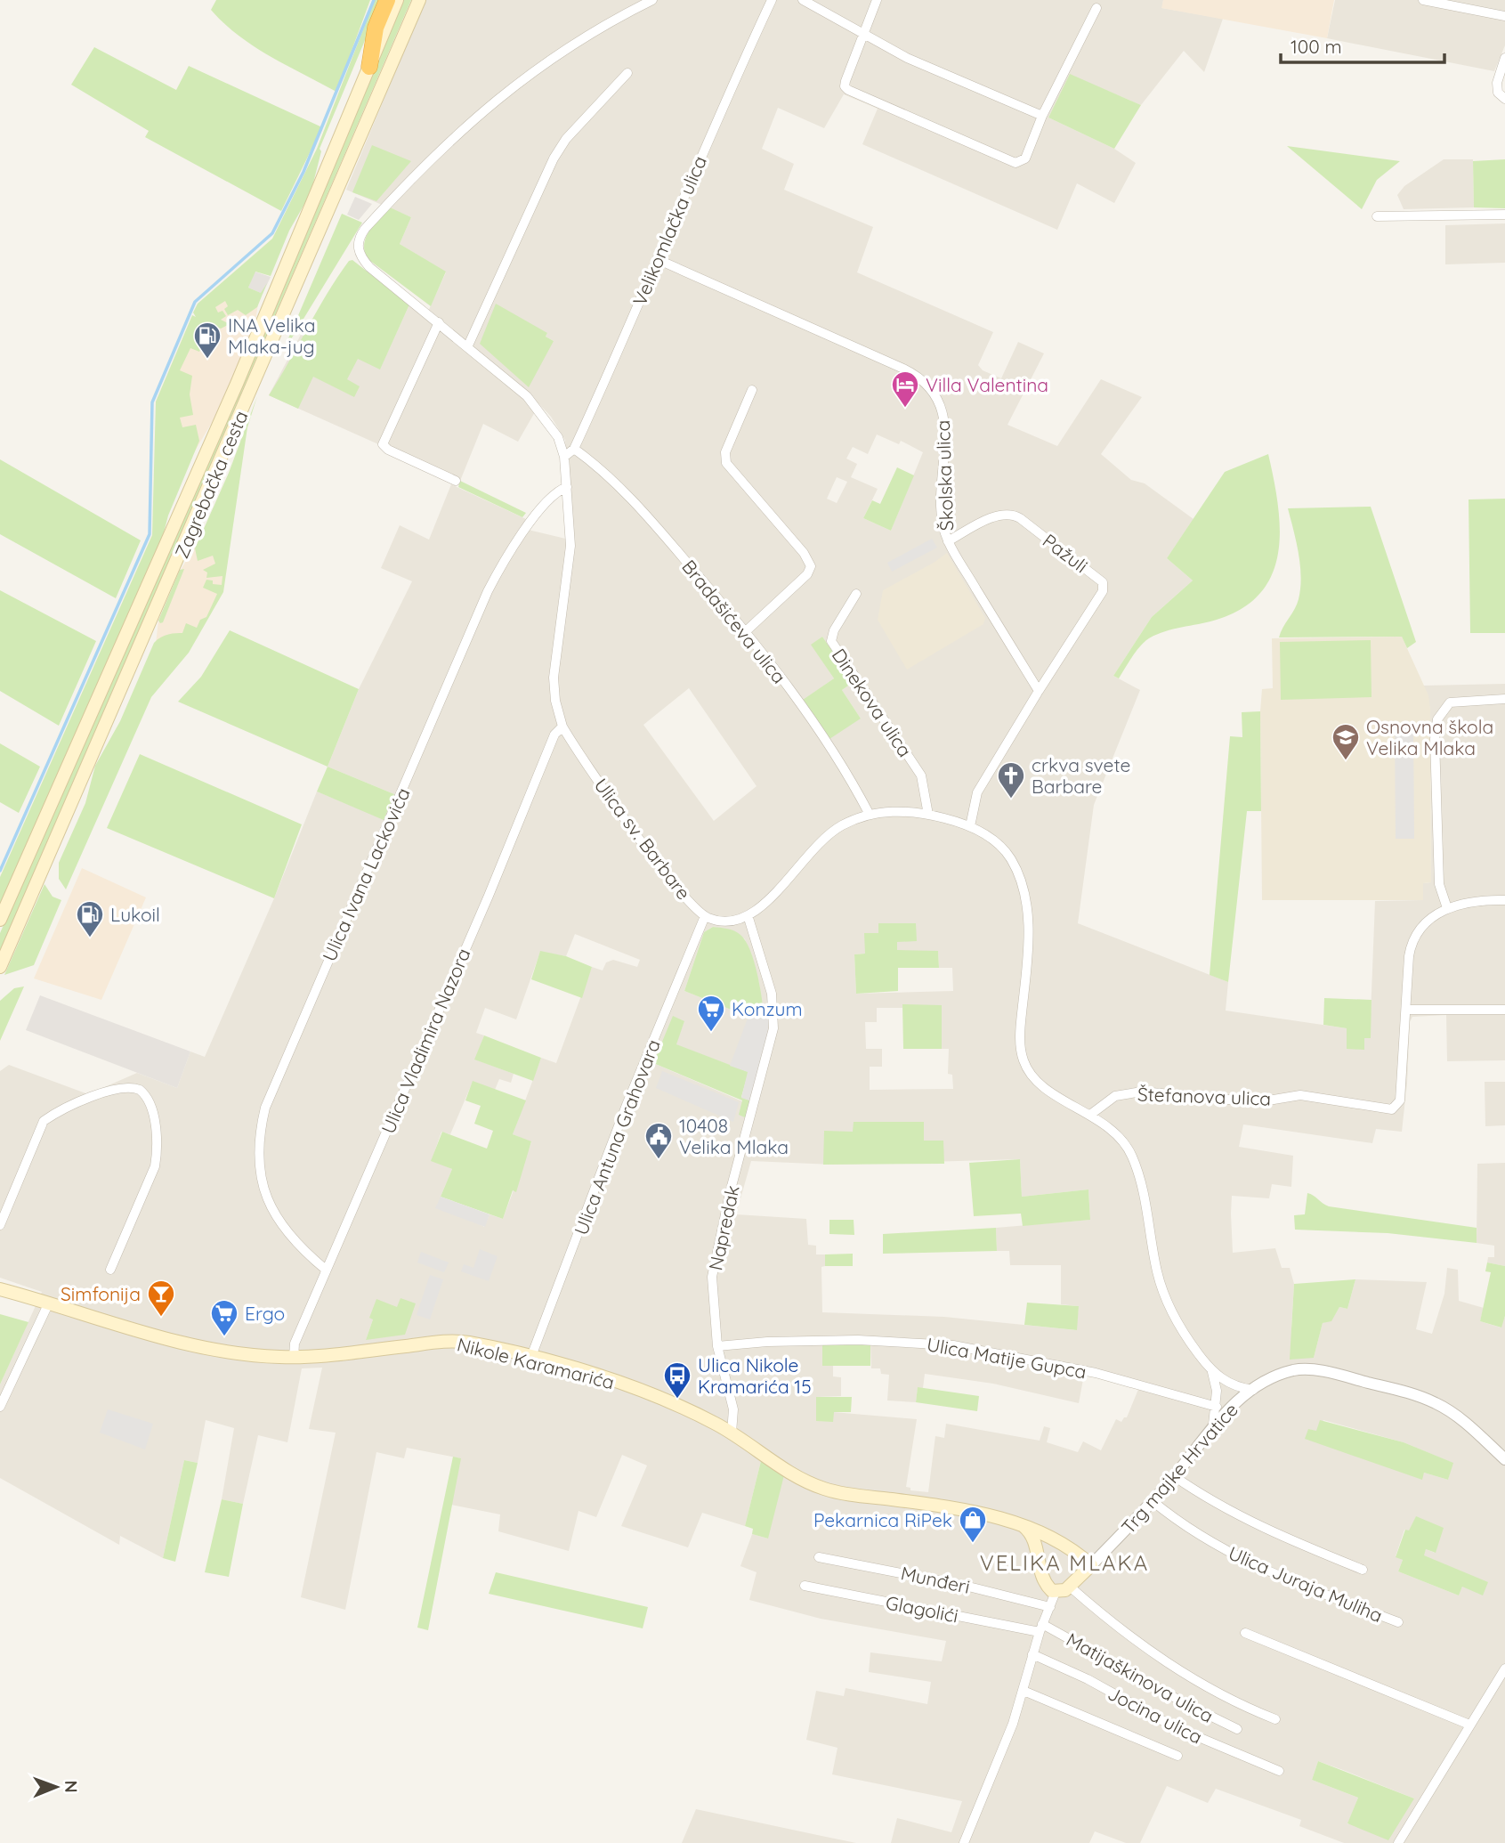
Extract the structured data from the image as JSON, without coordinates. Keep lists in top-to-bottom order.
{
  "streets": {
    "main road": ["Zagrebačka cesta", "Nikole Karamarića", "Trg majke Hrvatice"],
    "street": [
      "Velikomlačka ulica",
      "Školska ulica",
      "Pažuli",
      "Bradašićeva ulica",
      "Dinekova ulica",
      "Ulica sv. Barbare",
      "Ulica Ivana Lackovića",
      "Ulica Vladimira Nazora",
      "Štefanova ulica",
      "Ulica Antuna Grahovara",
      "Napredak",
      "Ulica Matije Gupca",
      "Munđeri",
      "Ulica Juraja Muliha",
      "Glagolići",
      "Matijaškinova ulica",
      "Jocina ulica"
    ]
  },
  "crossings": [
    ["Velikomlačka ulica", "Školska ulica"],
    ["Velikomlačka ulica", "Bradašićeva ulica"],
    ["Velikomlačka ulica", "Ulica sv. Barbare"],
    ["Školska ulica", "Pažuli"],
    ["Ulica sv. Barbare", "Ulica Ivana Lackovića"],
    ["Ulica sv. Barbare", "Ulica Vladimira Nazora"],
    ["Ulica sv. Barbare", "Ulica Antuna Grahovara"],
    ["Ulica sv. Barbare", "Napredak"],
    ["Ulica Ivana Lackovića", "Ulica Vladimira Nazora"],
    ["Ulica Vladimira Nazora", "Nikole Karamarića"],
    ["Ulica Antuna Grahovara", "Nikole Karamarića"],
    ["Napredak", "Ulica Matije Gupca"],
    ["Napredak", "Nikole Karamarića"],
    ["Nikole Karamarića", "Trg majke Hrvatice"],
    ["Trg majke Hrvatice", "Ulica Juraja Muliha"],
    ["Glagolići", "Matijaškinova ulica"]
  ],
  "districts": ["VELIKA MLAKA"],
  "places": {
    "fuel station": ["INA Velika Mlaka-jug", "Lukoil"],
    "hotel": ["Villa Valentina"],
    "school or university": ["Osnovna škola Velika Mlaka"],
    "church": ["crkva svete Barbare"],
    "supermarket": ["Konzum", "Ergo"],
    "public building": ["10408 Velika Mlaka"],
    "bar": ["Simfonija"],
    "bus stop": ["Ulica Nikole Kramarića 15"],
    "shop": ["Pekarnica RiPek"]
  },
  "scale_bar": "100 m",
  "north": "right"
}
